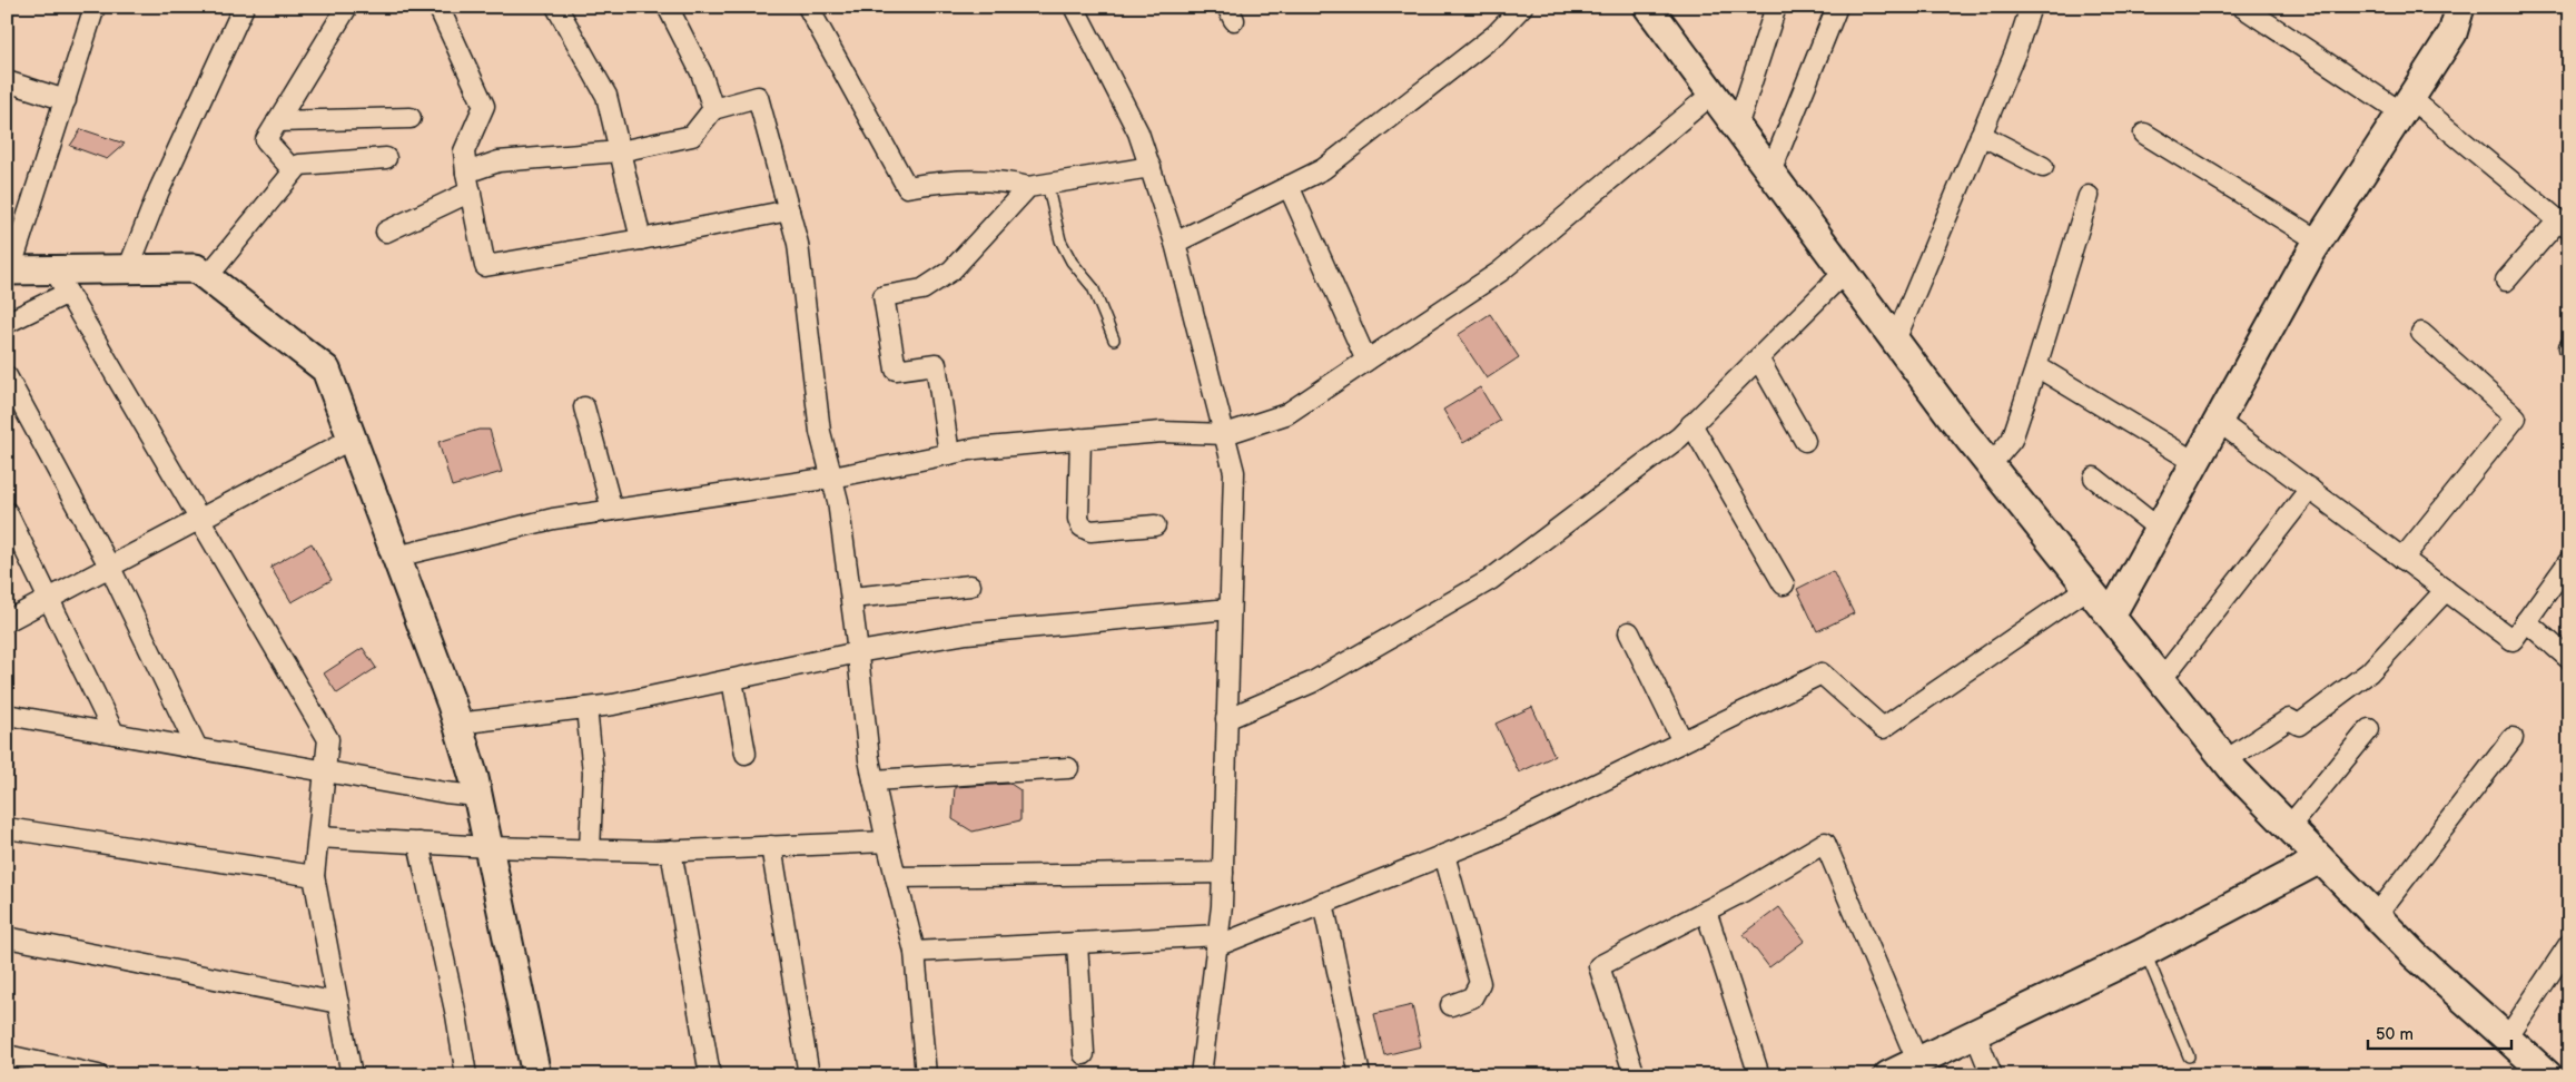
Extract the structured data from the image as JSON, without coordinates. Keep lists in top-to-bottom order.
{
  "scale_bar": "50 m"
}
